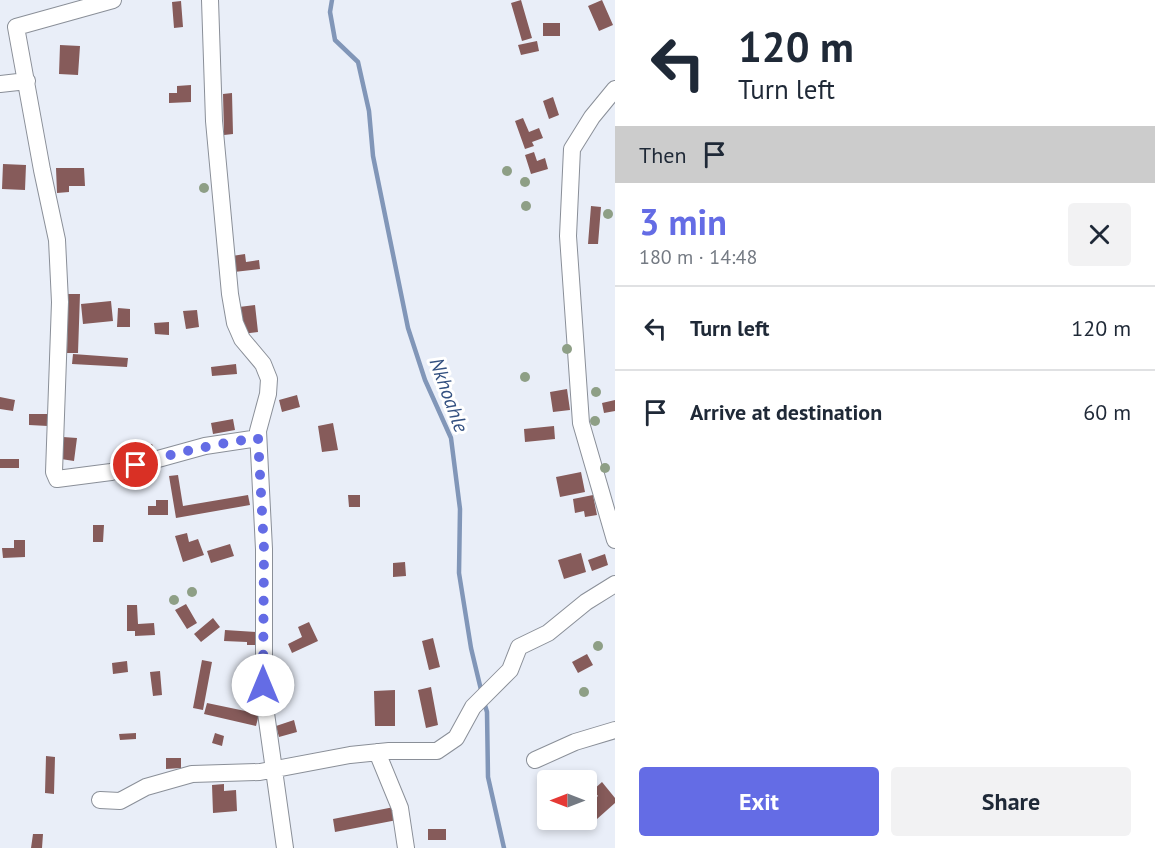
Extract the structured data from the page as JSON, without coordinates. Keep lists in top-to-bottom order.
{
  "water": ["Nkhoahle"],
  "north": "left",
  "page": {
    "turn": ["120 m", "Turn left"],
    "then": "Then",
    "heading": ["3 min", "180 m · 14:48"],
    "list": [
      {
        "name": "Turn left",
        "value": "120 m"
      },
      {
        "name": "Arrive at destination",
        "value": "60 m"
      }
    ],
    "buttons": ["Exit", "Share"]
  }
}
